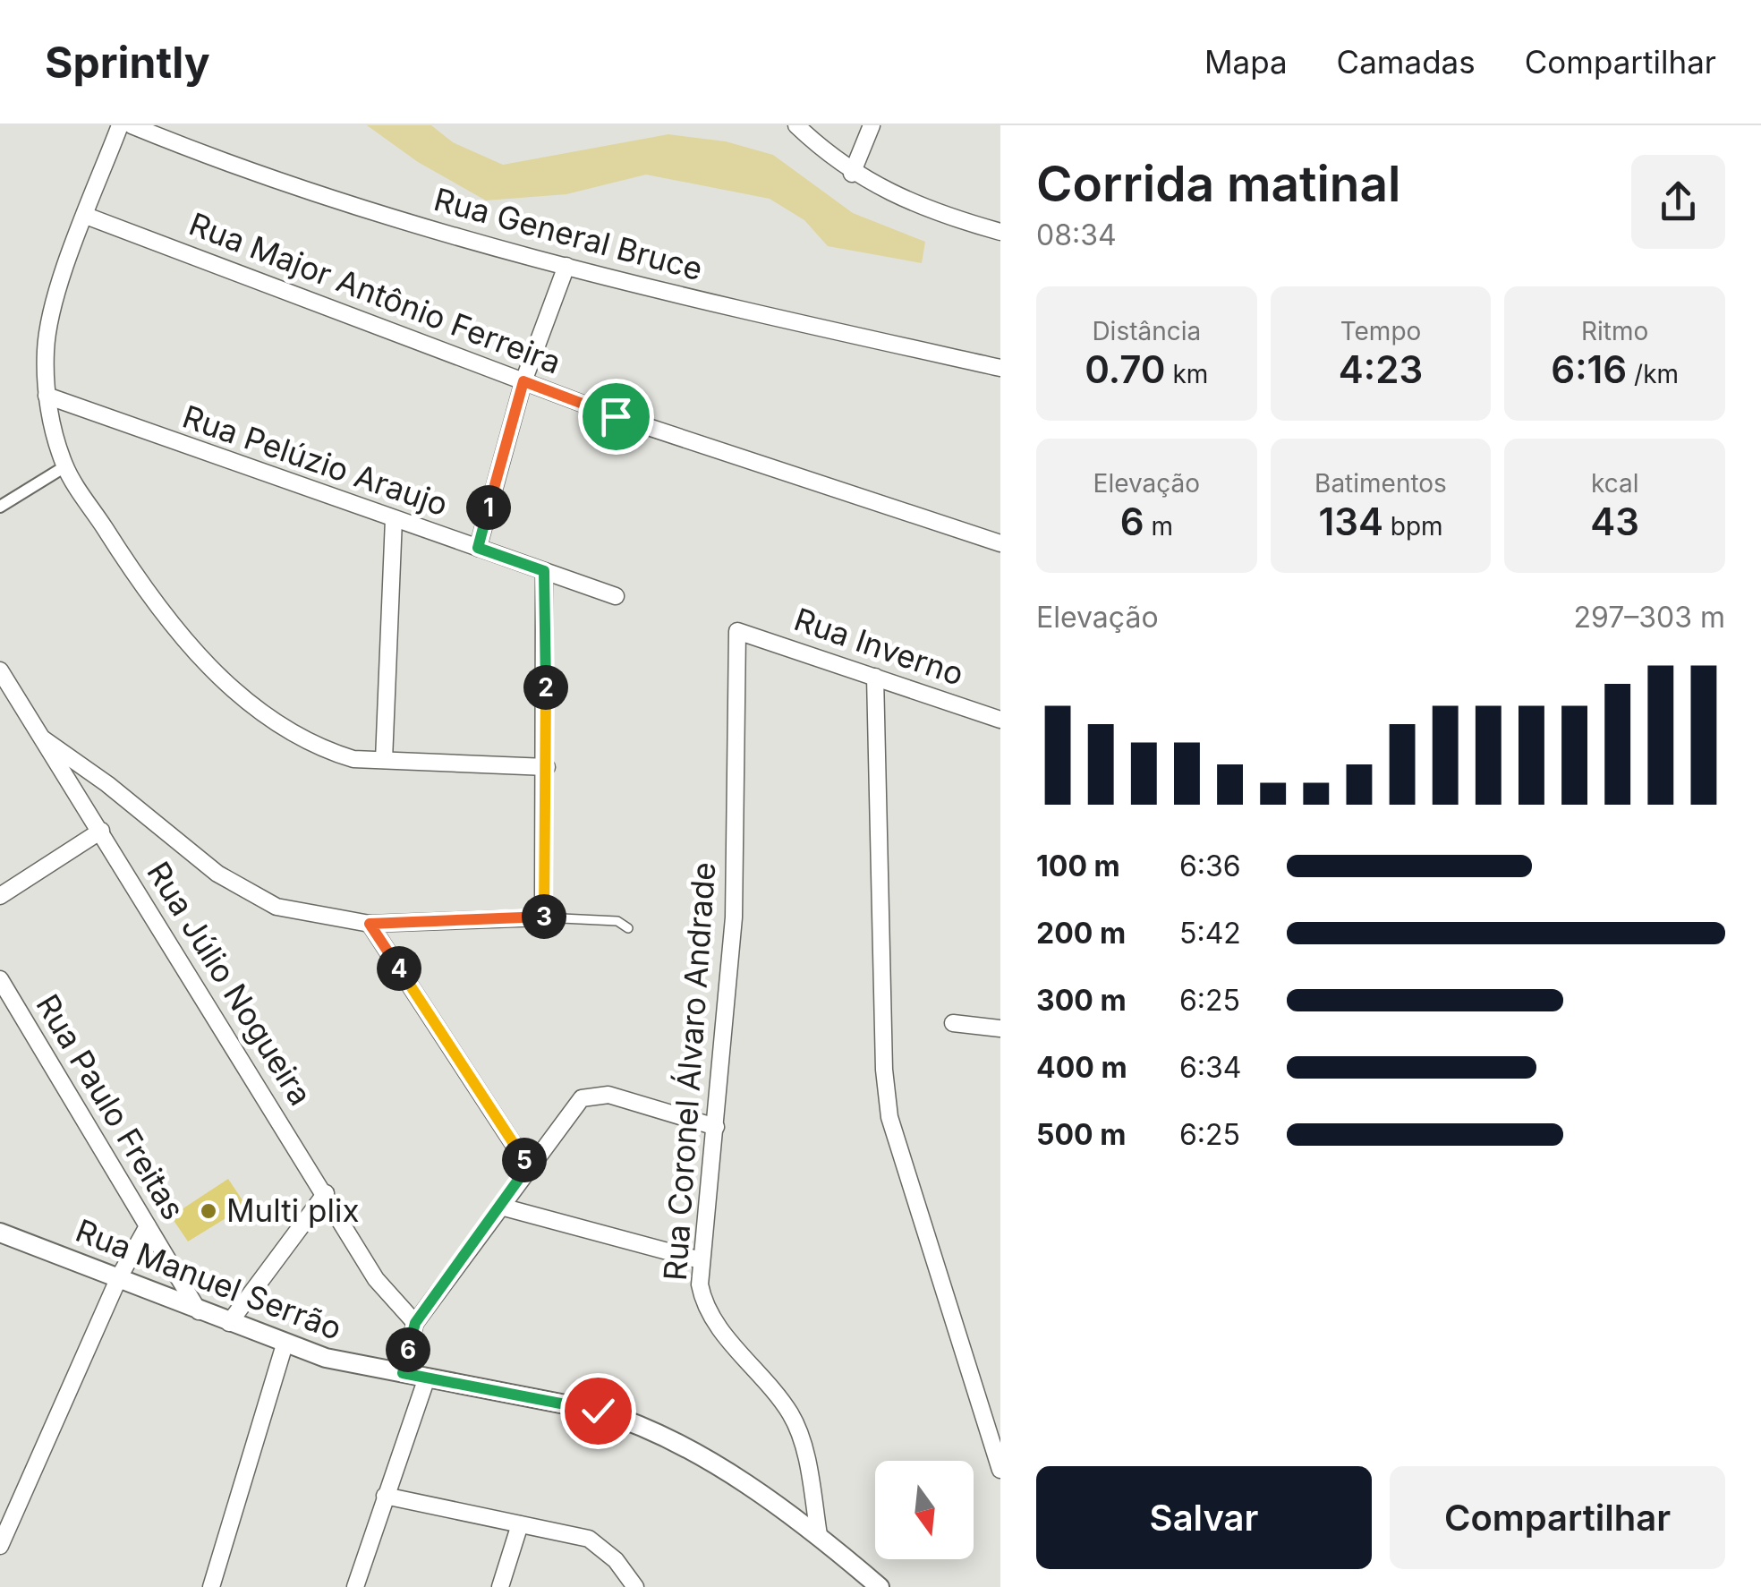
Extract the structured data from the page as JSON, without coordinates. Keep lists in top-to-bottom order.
{
  "streets": {
    "street": [
      "Rua General Bruce",
      "Rua Major Antônio Ferreira",
      "Rua Pelúzio Araujo",
      "Rua Inverno",
      "Rua Júlio Nogueira",
      "Rua Coronel Álvaro Andrade",
      "Rua Paulo Freitas",
      "Rua Manuel Serrão"
    ]
  },
  "crossings": [
    ["Rua Inverno", "Rua Coronel Álvaro Andrade"],
    ["Rua Coronel Álvaro Andrade", "Rua Manuel Serrão"],
    ["Rua Paulo Freitas", "Rua Manuel Serrão"]
  ],
  "places": ["Multi plix"],
  "north": "bottom",
  "page": {
    "header": "Sprintly",
    "nav": ["Mapa", "Camadas", "Compartilhar"],
    "heading": ["Corrida matinal", "08:34"],
    "stats": [
      ["Distância", "0.70 km"],
      ["Tempo", "4:23"],
      ["Ritmo", "6:16 /km"],
      ["Elevação", "6 m"],
      ["Batimentos", "134 bpm"],
      ["kcal", "43"]
    ],
    "pins": [
      "1",
      "2",
      "3",
      "4",
      "5",
      "6"
    ],
    "chart": ["Elevação", "297–303 m"],
    "list": [
      {
        "name": "100 m",
        "note": "6:36"
      },
      {
        "name": "200 m",
        "note": "5:42"
      },
      {
        "name": "300 m",
        "note": "6:25"
      },
      {
        "name": "400 m",
        "note": "6:34"
      },
      {
        "name": "500 m",
        "note": "6:25"
      }
    ],
    "buttons": ["Salvar", "Compartilhar"]
  }
}
